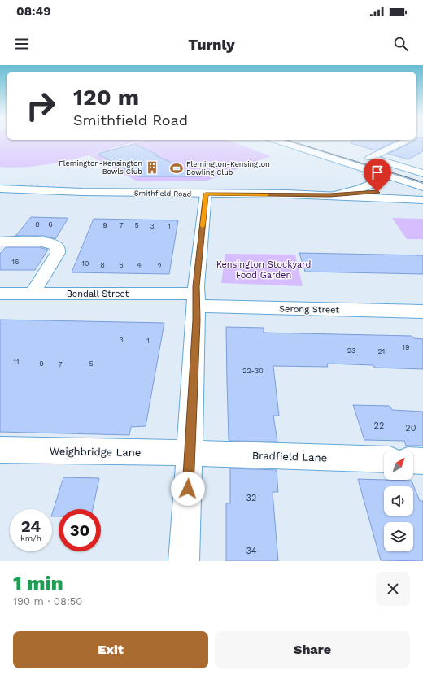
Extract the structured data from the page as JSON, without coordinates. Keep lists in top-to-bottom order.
{
  "streets": {
    "main road": [
      "Smithfield Road",
      "Bendall Street",
      "Serong Street",
      "Weighbridge Lane",
      "Bradfield Lane"
    ]
  },
  "crossings": [
    ["Bendall Street", "Serong Street"],
    ["Weighbridge Lane", "Bradfield Lane"]
  ],
  "parks": ["Kensington Stockyard Food Garden"],
  "places": {
    "building": ["Flemington-Kensington Bowls Club"],
    "sports": ["Flemington-Kensington Bowling Club"]
  },
  "house_numbers": [
    "8",
    "6",
    "9",
    "7",
    "5",
    "3",
    "1",
    "16",
    "10",
    "8",
    "6",
    "4",
    "2",
    "3",
    "1",
    "19",
    "23",
    "21",
    "11",
    "9",
    "5",
    "7",
    "22-30",
    "22",
    "20",
    "32",
    "34"
  ],
  "north": "top right",
  "page": {
    "status": "08:49",
    "header": "Turnly",
    "turn": ["120 m", "Smithfield Road"],
    "speed": "24 km/h",
    "limit": "30",
    "heading": ["1 min", "190 m · 08:50"],
    "buttons": ["Exit", "Share"]
  }
}
